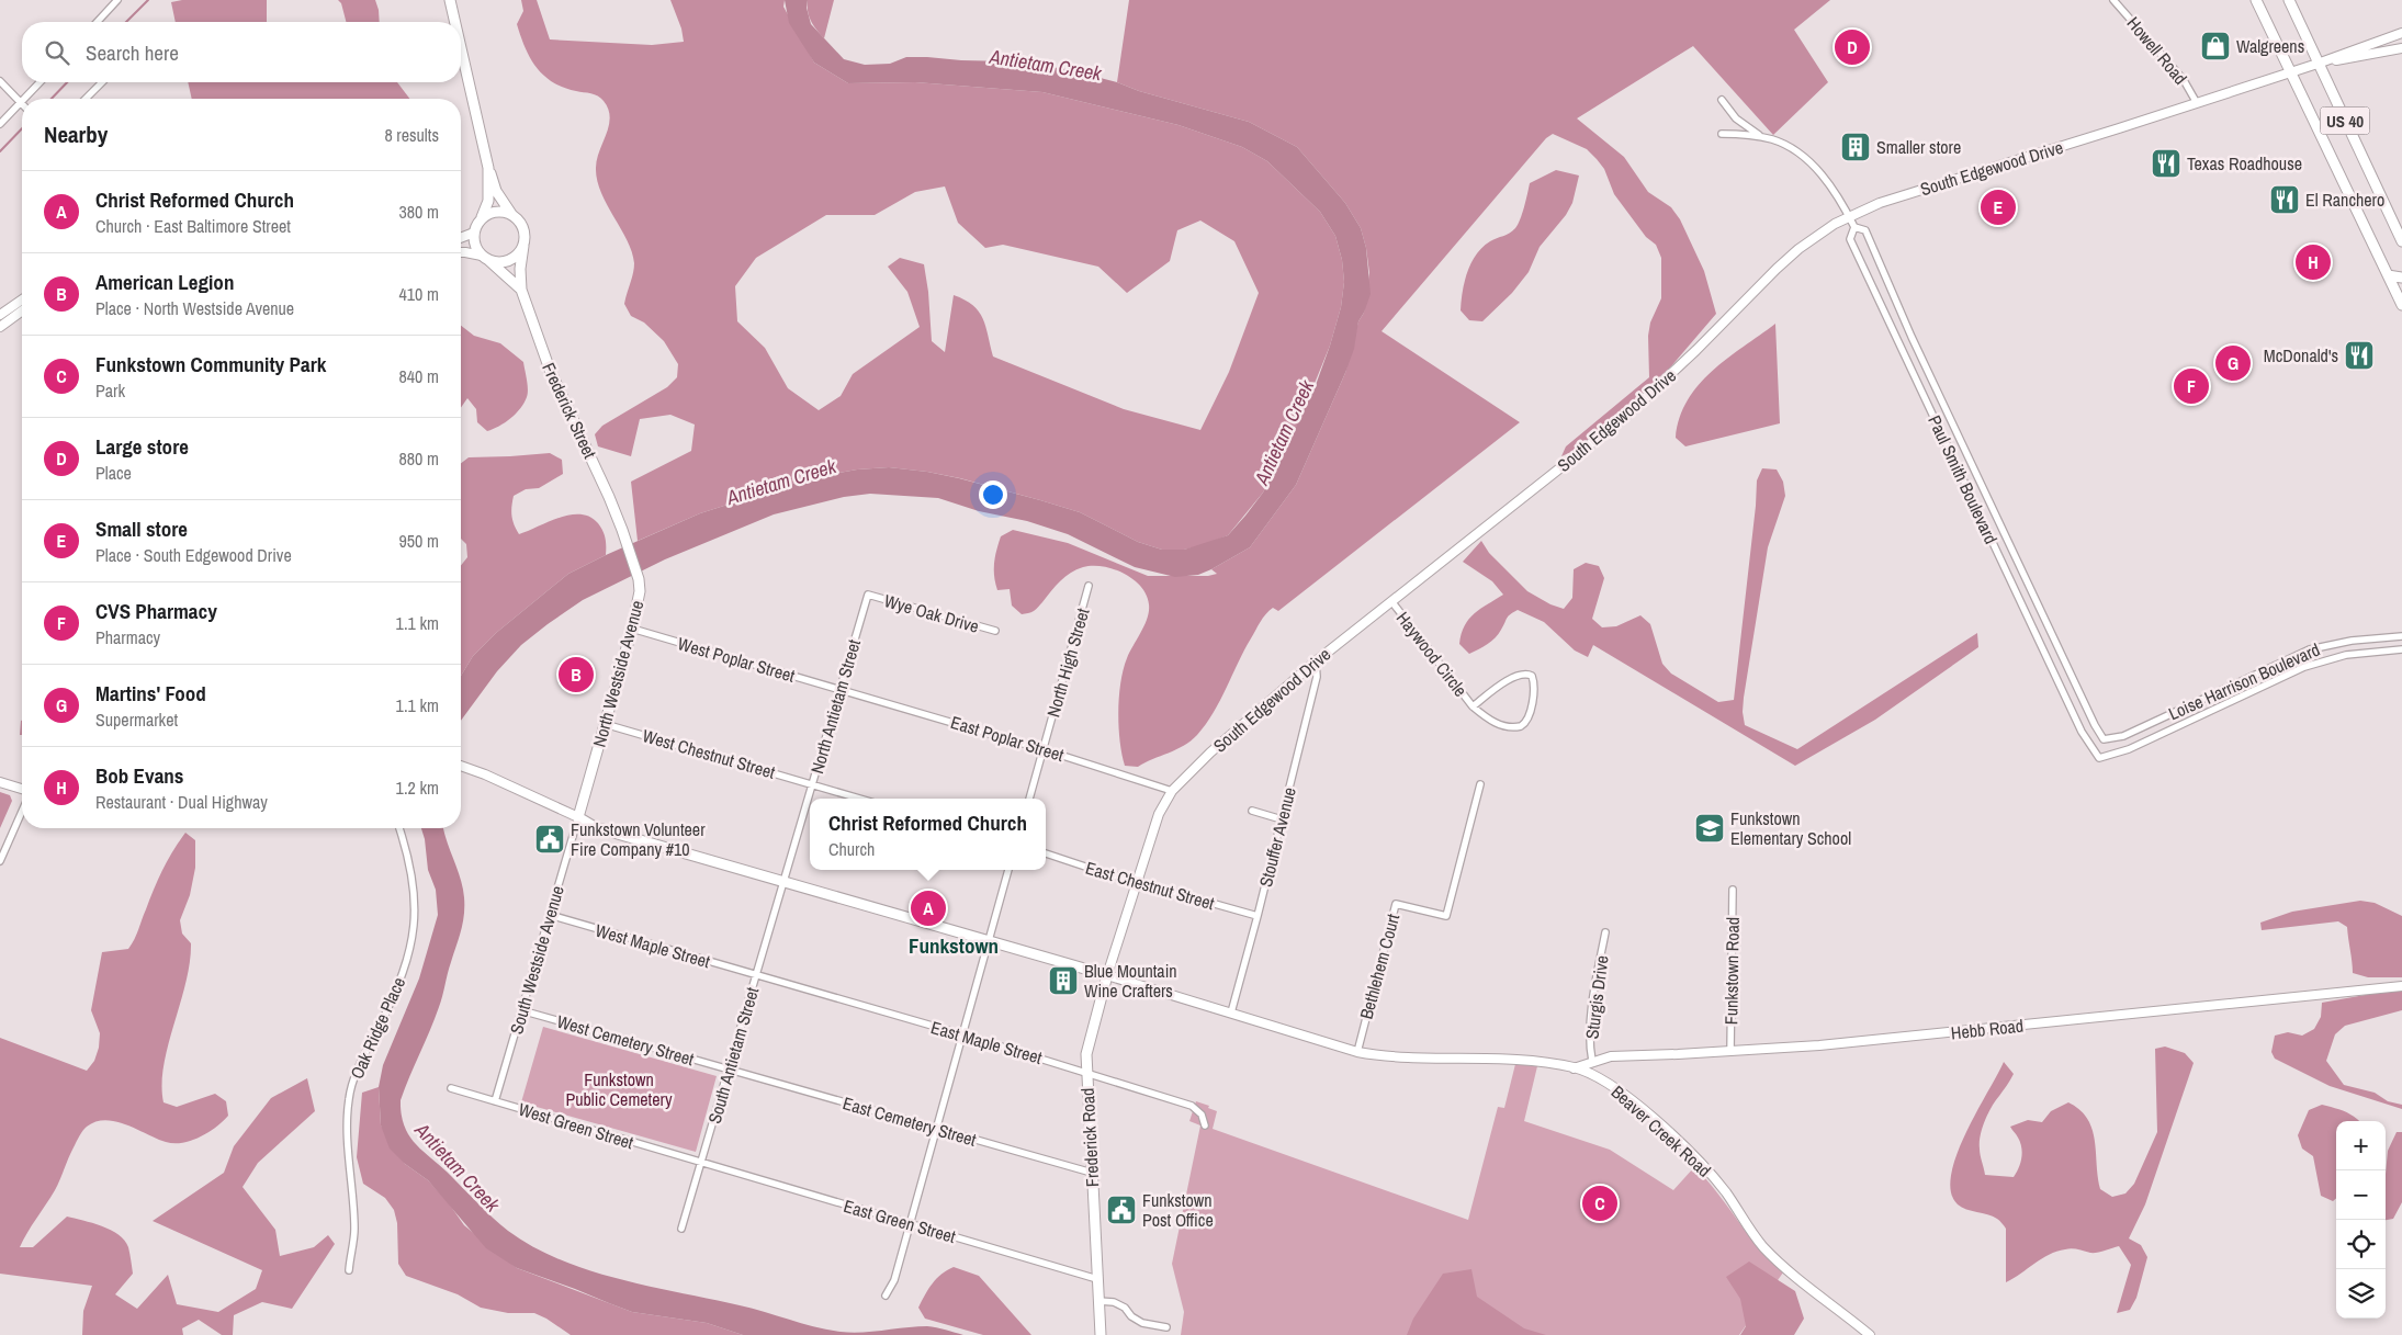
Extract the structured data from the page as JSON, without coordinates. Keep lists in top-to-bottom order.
{
  "streets": {
    "main road": [
      "US 40",
      "Frederick Street",
      "North Westside Avenue",
      "Frederick Road"
    ],
    "street": [
      "Howell Road",
      "South Edgewood Drive",
      "Paul Smith Boulevard",
      "Wye Oak Drive",
      "Haywood Circle",
      "West Poplar Street",
      "North High Street",
      "Loise Harrison Boulevard",
      "North Antietam Street",
      "East Poplar Street",
      "West Chestnut Street",
      "Stouffer Avenue",
      "East Chestnut Street",
      "West Maple Street",
      "South Westside Avenue",
      "Bethlehem Court",
      "Funkstown Road",
      "Sturgis Drive",
      "Oak Ridge Place",
      "Hebb Road",
      "West Cemetery Street",
      "East Maple Street",
      "South Antietam Street",
      "East Cemetery Street",
      "West Green Street",
      "Beaver Creek Road",
      "East Green Street"
    ]
  },
  "crossings": [
    ["Howell Road", "South Edgewood Drive"],
    ["US 40", "South Edgewood Drive"],
    ["South Edgewood Drive", "Paul Smith Boulevard"],
    ["South Edgewood Drive", "Haywood Circle"],
    ["South Edgewood Drive", "East Poplar Street"],
    ["South Edgewood Drive", "Stouffer Avenue"],
    ["South Edgewood Drive", "East Chestnut Street"],
    ["South Edgewood Drive", "Beaver Creek Road"],
    ["South Edgewood Drive", "Frederick Road"],
    ["Frederick Street", "North Westside Avenue"],
    ["Paul Smith Boulevard", "Loise Harrison Boulevard"],
    ["Wye Oak Drive", "North Antietam Street"],
    ["West Poplar Street", "North Westside Avenue"],
    ["West Poplar Street", "North Antietam Street"],
    ["West Poplar Street", "East Poplar Street"],
    ["North High Street", "East Poplar Street"],
    ["North Westside Avenue", "West Chestnut Street"],
    ["North Westside Avenue", "South Westside Avenue"],
    ["North Antietam Street", "East Poplar Street"],
    ["North Antietam Street", "West Chestnut Street"],
    ["North Antietam Street", "South Antietam Street"],
    ["Stouffer Avenue", "East Chestnut Street"],
    ["Stouffer Avenue", "Beaver Creek Road"],
    ["West Maple Street", "South Westside Avenue"],
    ["West Maple Street", "East Maple Street"],
    ["West Maple Street", "South Antietam Street"],
    ["South Westside Avenue", "West Cemetery Street"],
    ["South Westside Avenue", "West Green Street"],
    ["Bethlehem Court", "Beaver Creek Road"],
    ["Funkstown Road", "Hebb Road"],
    ["Sturgis Drive", "Hebb Road"],
    ["Hebb Road", "Beaver Creek Road"],
    ["West Cemetery Street", "South Antietam Street"],
    ["West Cemetery Street", "East Cemetery Street"],
    ["East Maple Street", "South Antietam Street"],
    ["East Maple Street", "Frederick Road"],
    ["South Antietam Street", "East Cemetery Street"],
    ["South Antietam Street", "West Green Street"],
    ["South Antietam Street", "East Green Street"],
    ["East Cemetery Street", "Frederick Road"],
    ["West Green Street", "East Green Street"],
    ["Beaver Creek Road", "Frederick Road"],
    ["Frederick Road", "East Green Street"]
  ],
  "districts": ["Funkstown"],
  "water": ["Antietam Creek"],
  "parks": ["Funkstown Public Cemetery"],
  "places": {
    "shop": ["Walgreens"],
    "building": ["Smaller store", "Blue Mountain Wine Crafters"],
    "restaurant": ["Texas Roadhouse", "El Ranchero", "McDonald's"],
    "school or university": ["Funkstown Elementary School"],
    "public building": ["Funkstown Volunteer Fire Company #10", "Funkstown Post Office"]
  },
  "page": {
    "search": "Search here",
    "pins": [
      "D",
      "E",
      "H",
      "G",
      "F",
      "B",
      "A",
      "C"
    ],
    "heading": ["Nearby", "8 results"],
    "list": [
      {
        "mark": "A",
        "name": "Christ Reformed Church",
        "note": "Church · East Baltimore Street",
        "value": "380 m"
      },
      {
        "mark": "B",
        "name": "American Legion",
        "note": "Place · North Westside Avenue",
        "value": "410 m"
      },
      {
        "mark": "C",
        "name": "Funkstown Community Park",
        "note": "Park",
        "value": "840 m"
      },
      {
        "mark": "D",
        "name": "Large store",
        "note": "Place",
        "value": "880 m"
      },
      {
        "mark": "E",
        "name": "Small store",
        "note": "Place · South Edgewood Drive",
        "value": "950 m"
      },
      {
        "mark": "F",
        "name": "CVS Pharmacy",
        "note": "Pharmacy",
        "value": "1.1 km"
      },
      {
        "mark": "G",
        "name": "Martins' Food",
        "note": "Supermarket",
        "value": "1.1 km"
      },
      {
        "mark": "H",
        "name": "Bob Evans",
        "note": "Restaurant · Dual Highway",
        "value": "1.2 km"
      }
    ],
    "popup": ["Christ Reformed Church", "Church"],
    "map_buttons": ["+", "−"]
  }
}
